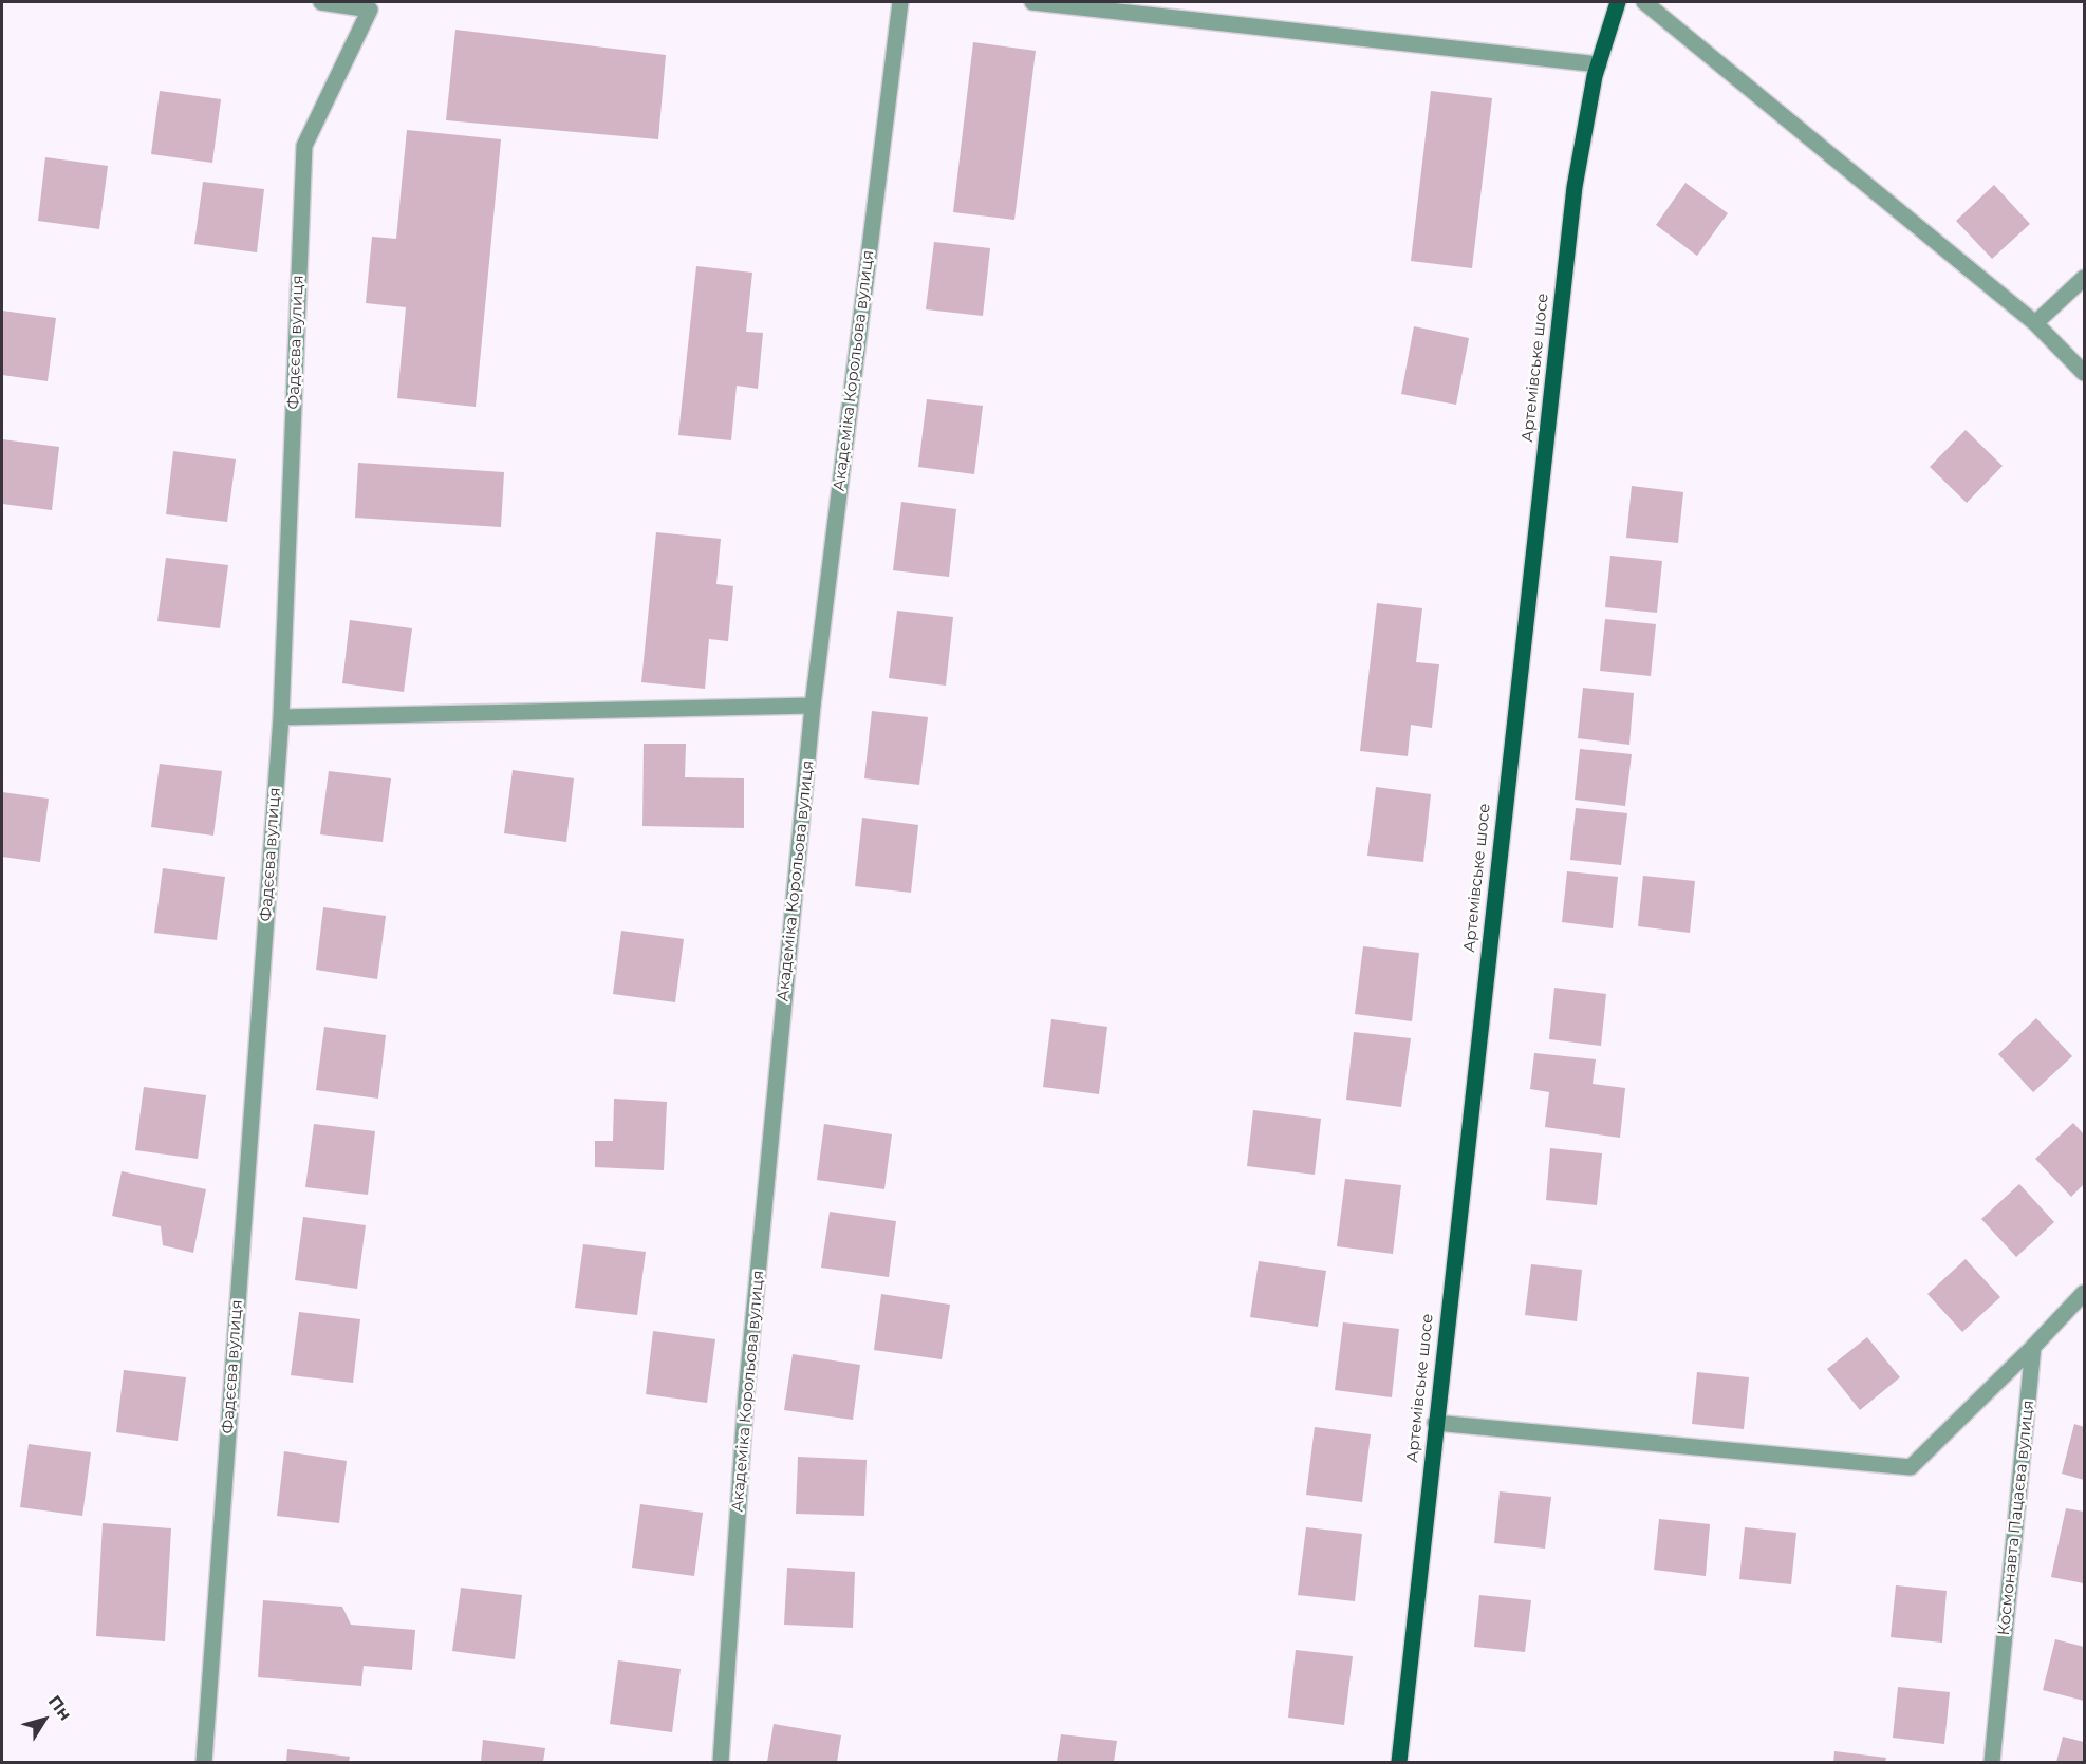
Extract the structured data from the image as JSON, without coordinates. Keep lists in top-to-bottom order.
{
  "streets": {
    "main road": ["Артемівське шосе"],
    "street": ["Фадєєва вулиця", "Академіка Корольова вулиця", "Космонавта Пацаєва вулиця"]
  },
  "north": "top right"
}
